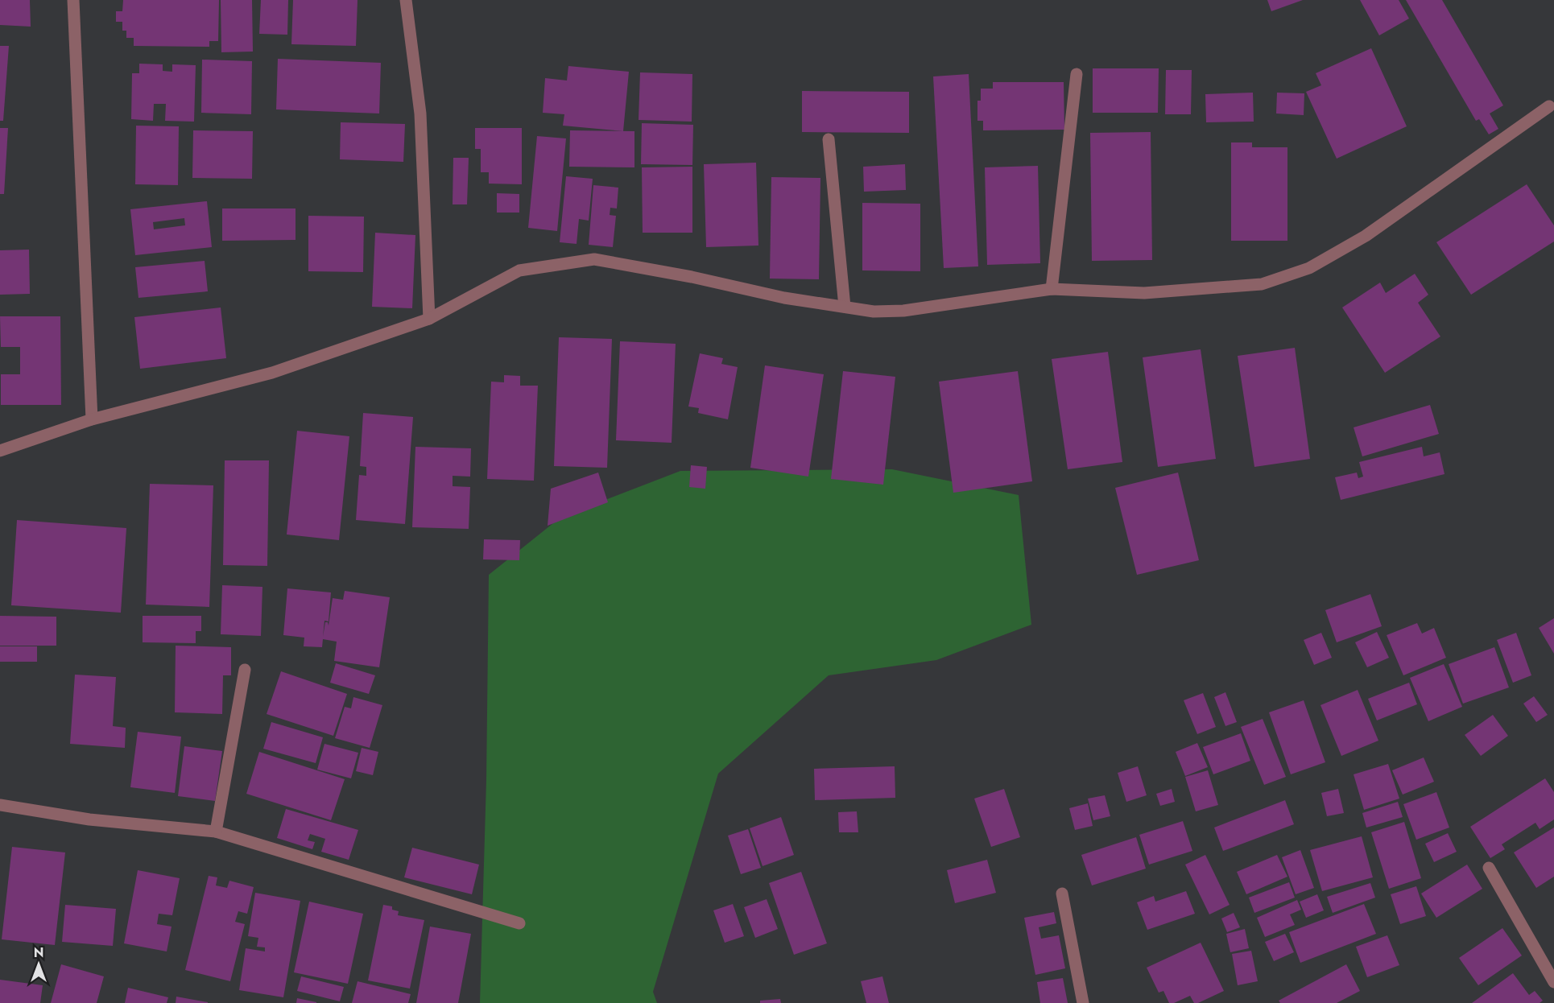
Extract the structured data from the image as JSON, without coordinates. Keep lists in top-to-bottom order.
{
  "north": "top"
}
